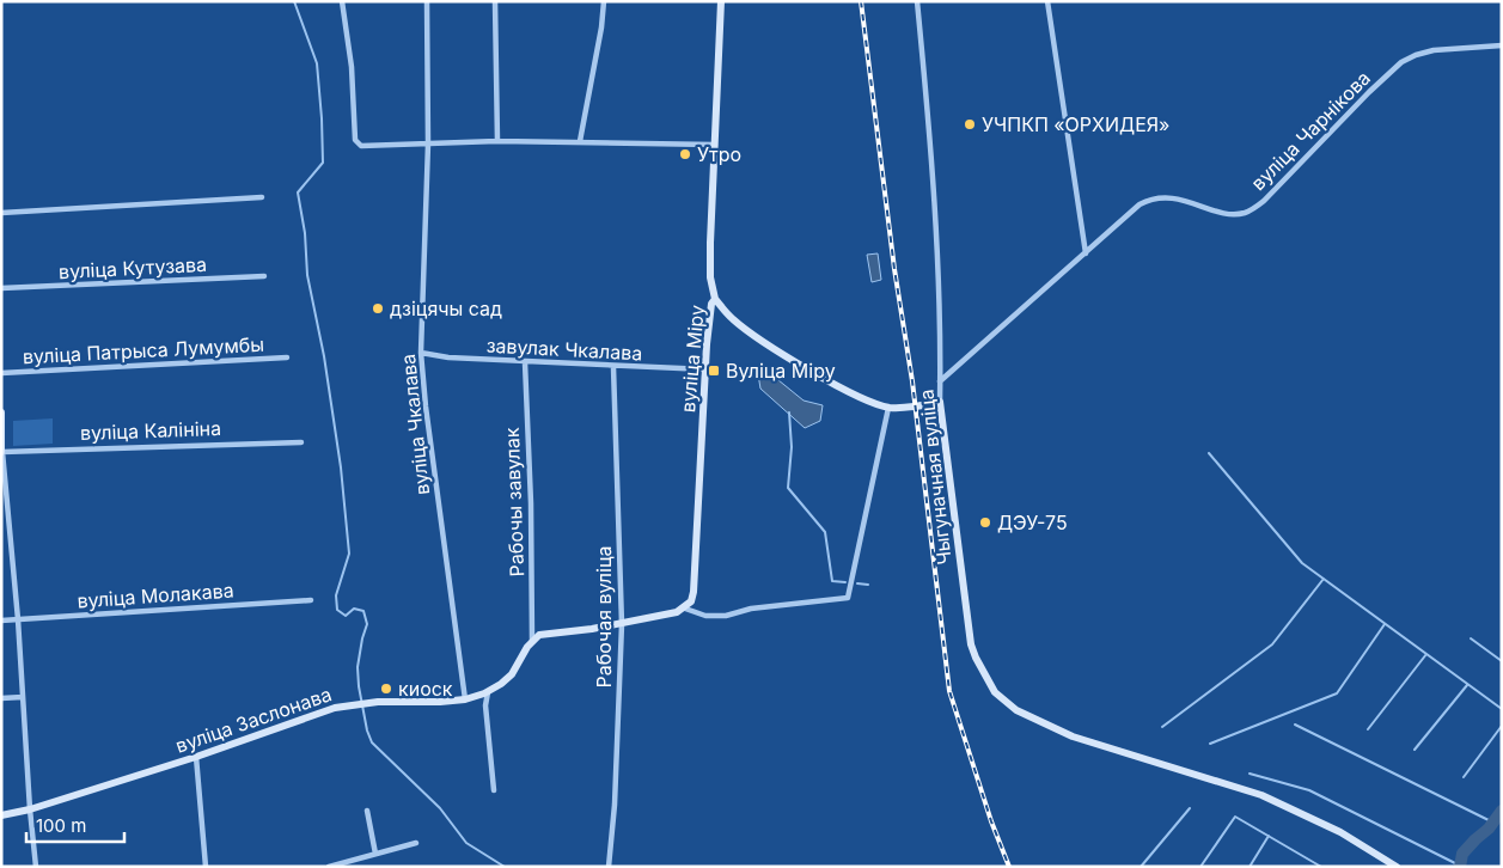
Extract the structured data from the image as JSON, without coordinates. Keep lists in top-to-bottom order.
{
  "streets": {
    "street": [
      "вуліца Чарнікова",
      "вуліца Кутузава",
      "завулак Чкалава",
      "вуліца Патрыса Лумумбы",
      "вуліца Міру",
      "вуліца Чкалава",
      "вуліца Калініна",
      "Чыгуначная вуліца",
      "Рабочы завулак",
      "вуліца Молакава",
      "Рабочая вуліца",
      "вуліца Заслонава"
    ]
  },
  "crossings": [
    ["вуліца Чарнікова", "Чыгуначная вуліца"],
    ["завулак Чкалава", "вуліца Міру"],
    ["завулак Чкалава", "вуліца Чкалава"],
    ["завулак Чкалава", "Рабочы завулак"],
    ["завулак Чкалава", "Рабочая вуліца"],
    ["вуліца Чкалава", "вуліца Заслонава"],
    ["Рабочы завулак", "вуліца Заслонава"]
  ],
  "places": {
    "other": [
      "УЧПКП «ОРХИДЕЯ»",
      "Утро",
      "дзіцячы сад",
      "ДЭУ-75",
      "киоск"
    ],
    "transit": ["Вуліца Міру"]
  },
  "scale_bar": "100 m"
}
